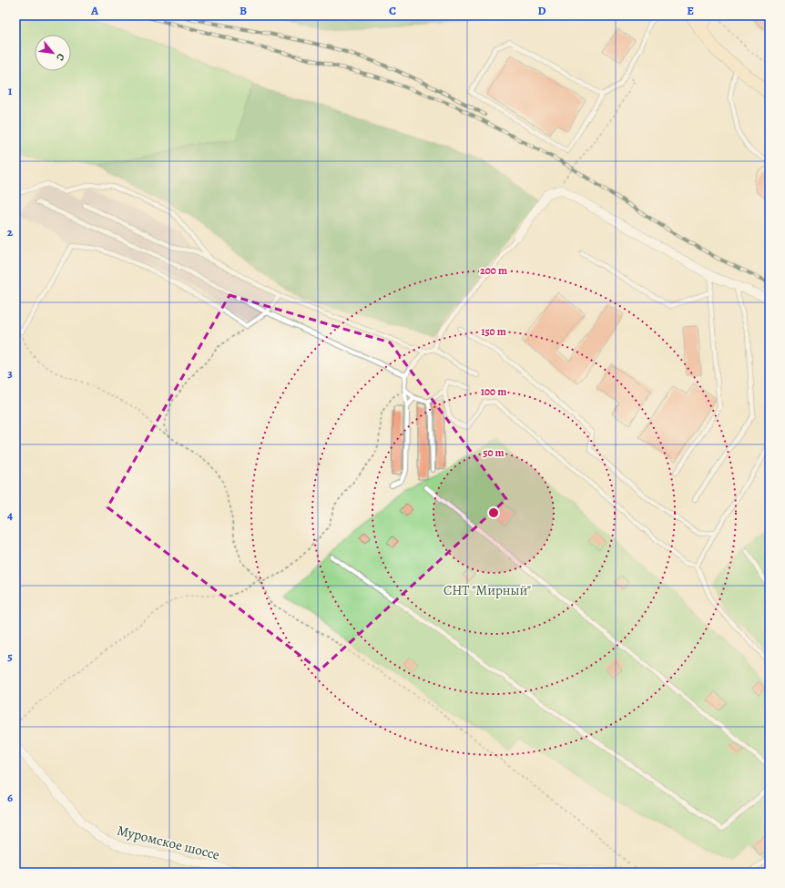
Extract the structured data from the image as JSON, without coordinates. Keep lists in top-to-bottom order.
{
  "streets": {
    "street": ["Муромское шоссе"]
  },
  "parks": ["СНТ \"Мирный\""],
  "north": "bottom right",
  "grid": {
    "columns": [
      "A",
      "B",
      "C",
      "D",
      "E"
    ],
    "rows": [
      "1",
      "2",
      "3",
      "4",
      "5",
      "6"
    ]
  },
  "rings": [
    "200 m",
    "150 m",
    "100 m",
    "50 m"
  ]
}
